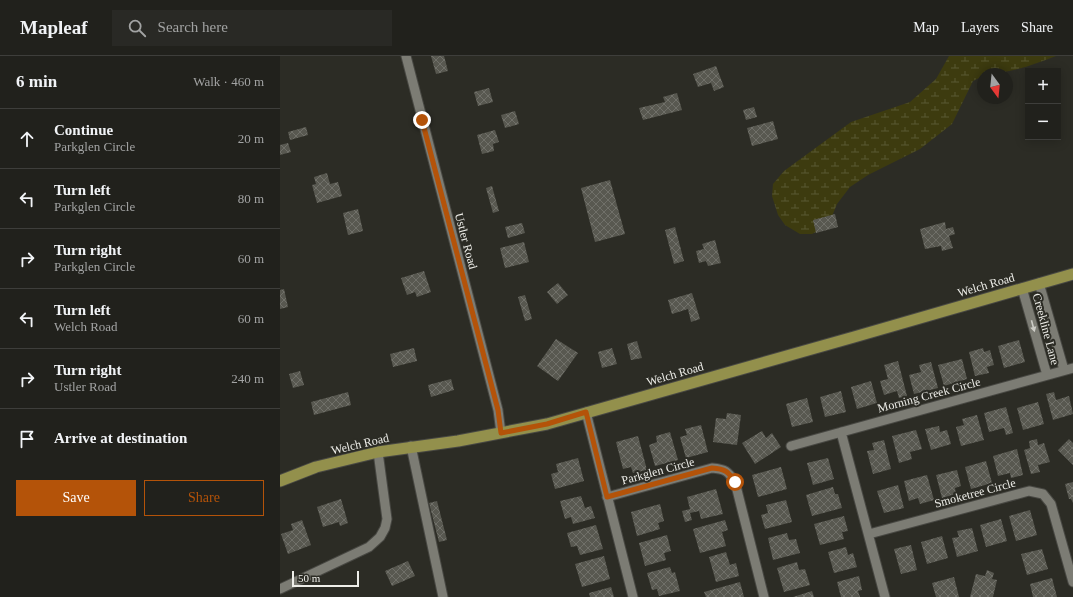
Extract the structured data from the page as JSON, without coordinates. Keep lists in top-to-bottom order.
{
  "streets": {
    "main road": ["Welch Road"],
    "street": [
      "Ustler Road",
      "Creekline Lane",
      "Morning Creek Circle",
      "Parkglen Circle",
      "Smoketree Circle"
    ]
  },
  "crossings": [
    ["Ustler Road", "Welch Road"],
    ["Welch Road", "Creekline Lane"],
    ["Welch Road", "Parkglen Circle"],
    ["Creekline Lane", "Morning Creek Circle"]
  ],
  "scale_bar": "50 m",
  "north": "bottom",
  "page": {
    "header": "Mapleaf",
    "search": "Search here",
    "nav": ["Map", "Layers", "Share"],
    "heading": ["6 min", "Walk · 460 m"],
    "map_buttons": ["+", "−"],
    "list": [
      ["Continue", "Parkglen Circle", "20 m"],
      ["Turn left", "Parkglen Circle", "80 m"],
      ["Turn right", "Parkglen Circle", "60 m"],
      ["Turn left", "Welch Road", "60 m"],
      ["Turn right", "Ustler Road", "240 m"],
      "Arrive at destination"
    ],
    "buttons": ["Save", "Share"],
    "scale": "50 m"
  }
}
